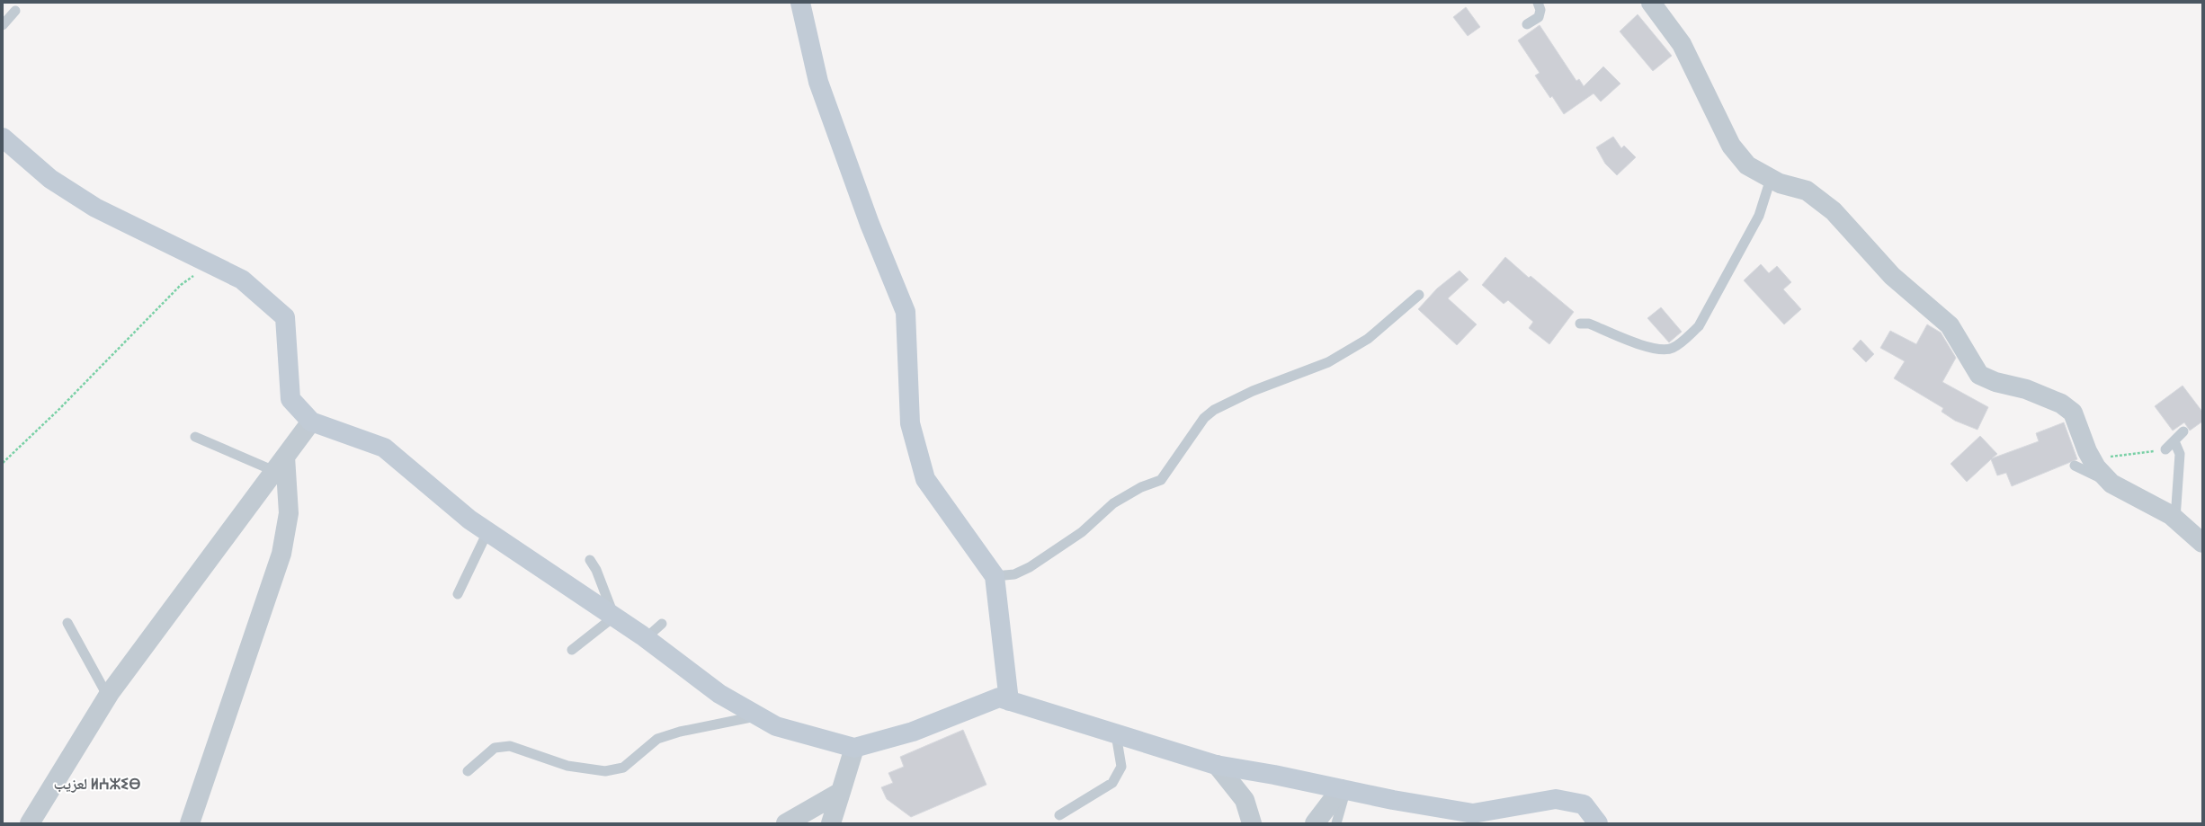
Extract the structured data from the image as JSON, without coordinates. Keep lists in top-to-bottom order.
{
  "districts": ["لعزيب ⵍⵄⵣⵉⴱ"]
}
